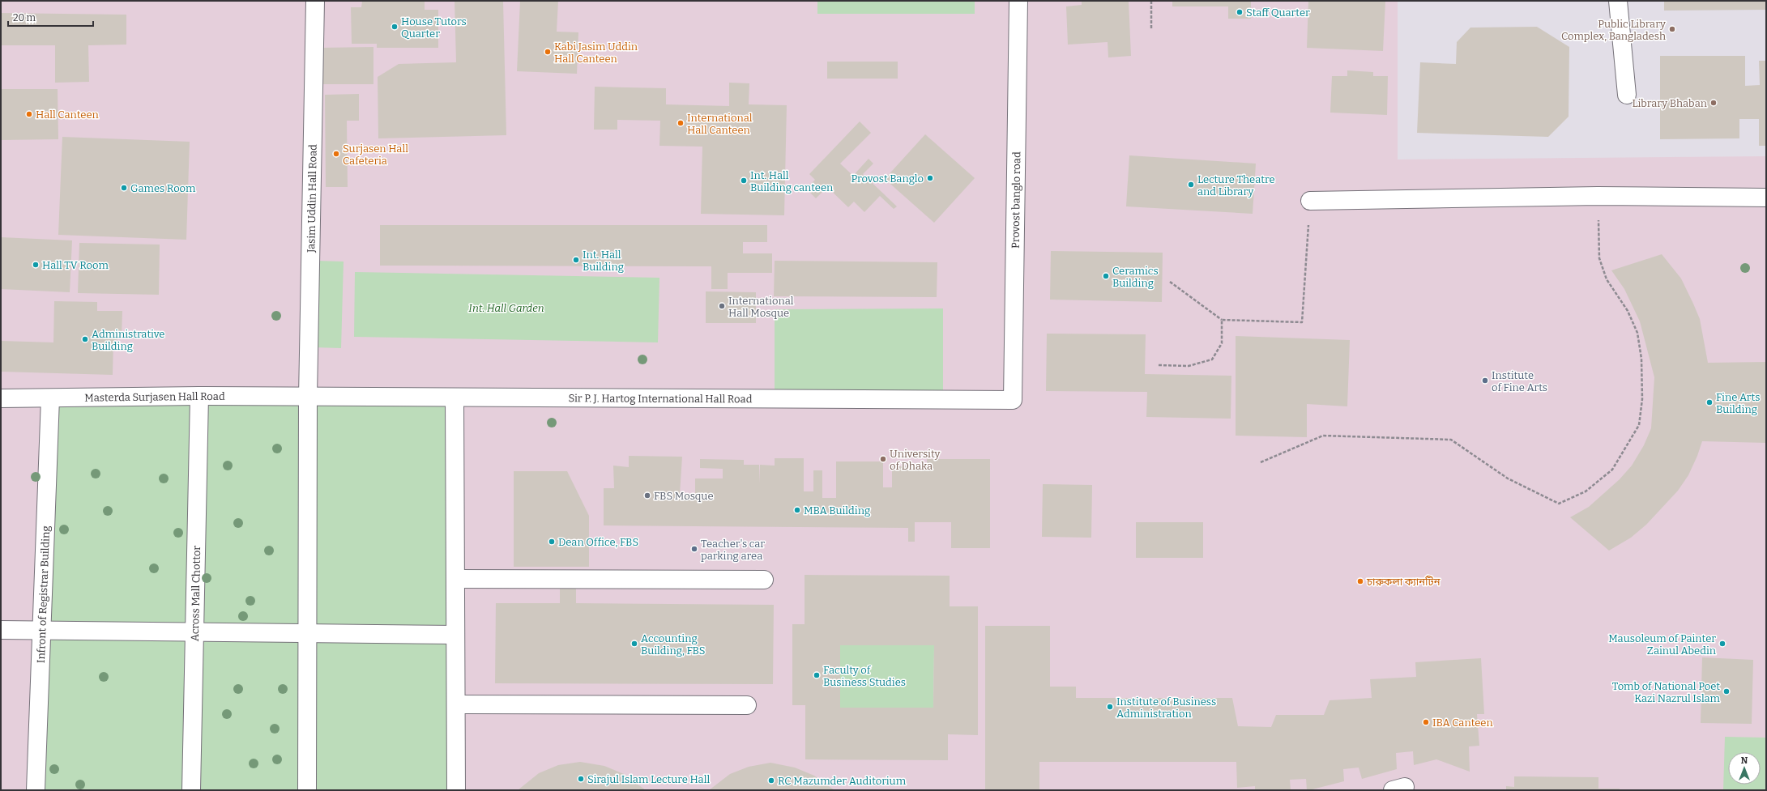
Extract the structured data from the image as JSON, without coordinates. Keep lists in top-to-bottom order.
{
  "streets": {
    "lane": [
      "Jasim Uddin Hall Road",
      "Provost banglo road",
      "Masterda Surjasen Hall Road",
      "Sir P. J. Hartog International Hall Road",
      "Across Mall Chottor",
      "Infront of Registrar Building"
    ]
  },
  "crossings": [
    ["Jasim Uddin Hall Road", "Masterda Surjasen Hall Road"],
    ["Jasim Uddin Hall Road", "Sir P. J. Hartog International Hall Road"],
    ["Provost banglo road", "Sir P. J. Hartog International Hall Road"],
    ["Masterda Surjasen Hall Road", "Sir P. J. Hartog International Hall Road"],
    ["Masterda Surjasen Hall Road", "Across Mall Chottor"],
    ["Masterda Surjasen Hall Road", "Infront of Registrar Building"]
  ],
  "parks": ["Int. Hall Garden"],
  "places": [
    "Staff Quarter",
    "House Tutors Quarter",
    "Public Library Complex, Bangladesh",
    "Kabi Jasim Uddin Hall Canteen",
    "Library Bhaban",
    "Hall Canteen",
    "International Hall Canteen",
    "Surjasen Hall Cafeteria",
    "Provost Banglo",
    "Int. Hall Building canteen",
    "Lecture Theatre and Library",
    "Games Room",
    "Int. Hall Building",
    "Hall TV Room",
    "Ceramics Building",
    "International Hall Mosque",
    "Administrative Building",
    "Institute of Fine Arts",
    "Fine Arts Building",
    "University of Dhaka",
    "FBS Mosque",
    "MBA Building",
    "Dean Office, FBS",
    "Teacher's car parking area",
    "চারুকলা ক্যানটিন",
    "Accounting Building, FBS",
    "Mausoleum of Painter Zainul Abedin",
    "Faculty of Business Studies",
    "Tomb of National Poet Kazi Nazrul Islam",
    "Institute of Business Administration",
    "IBA Canteen",
    "Sirajul Islam Lecture Hall",
    "RC Mazumder Auditorium"
  ],
  "scale_bar": "20 m",
  "north": "top"
}
